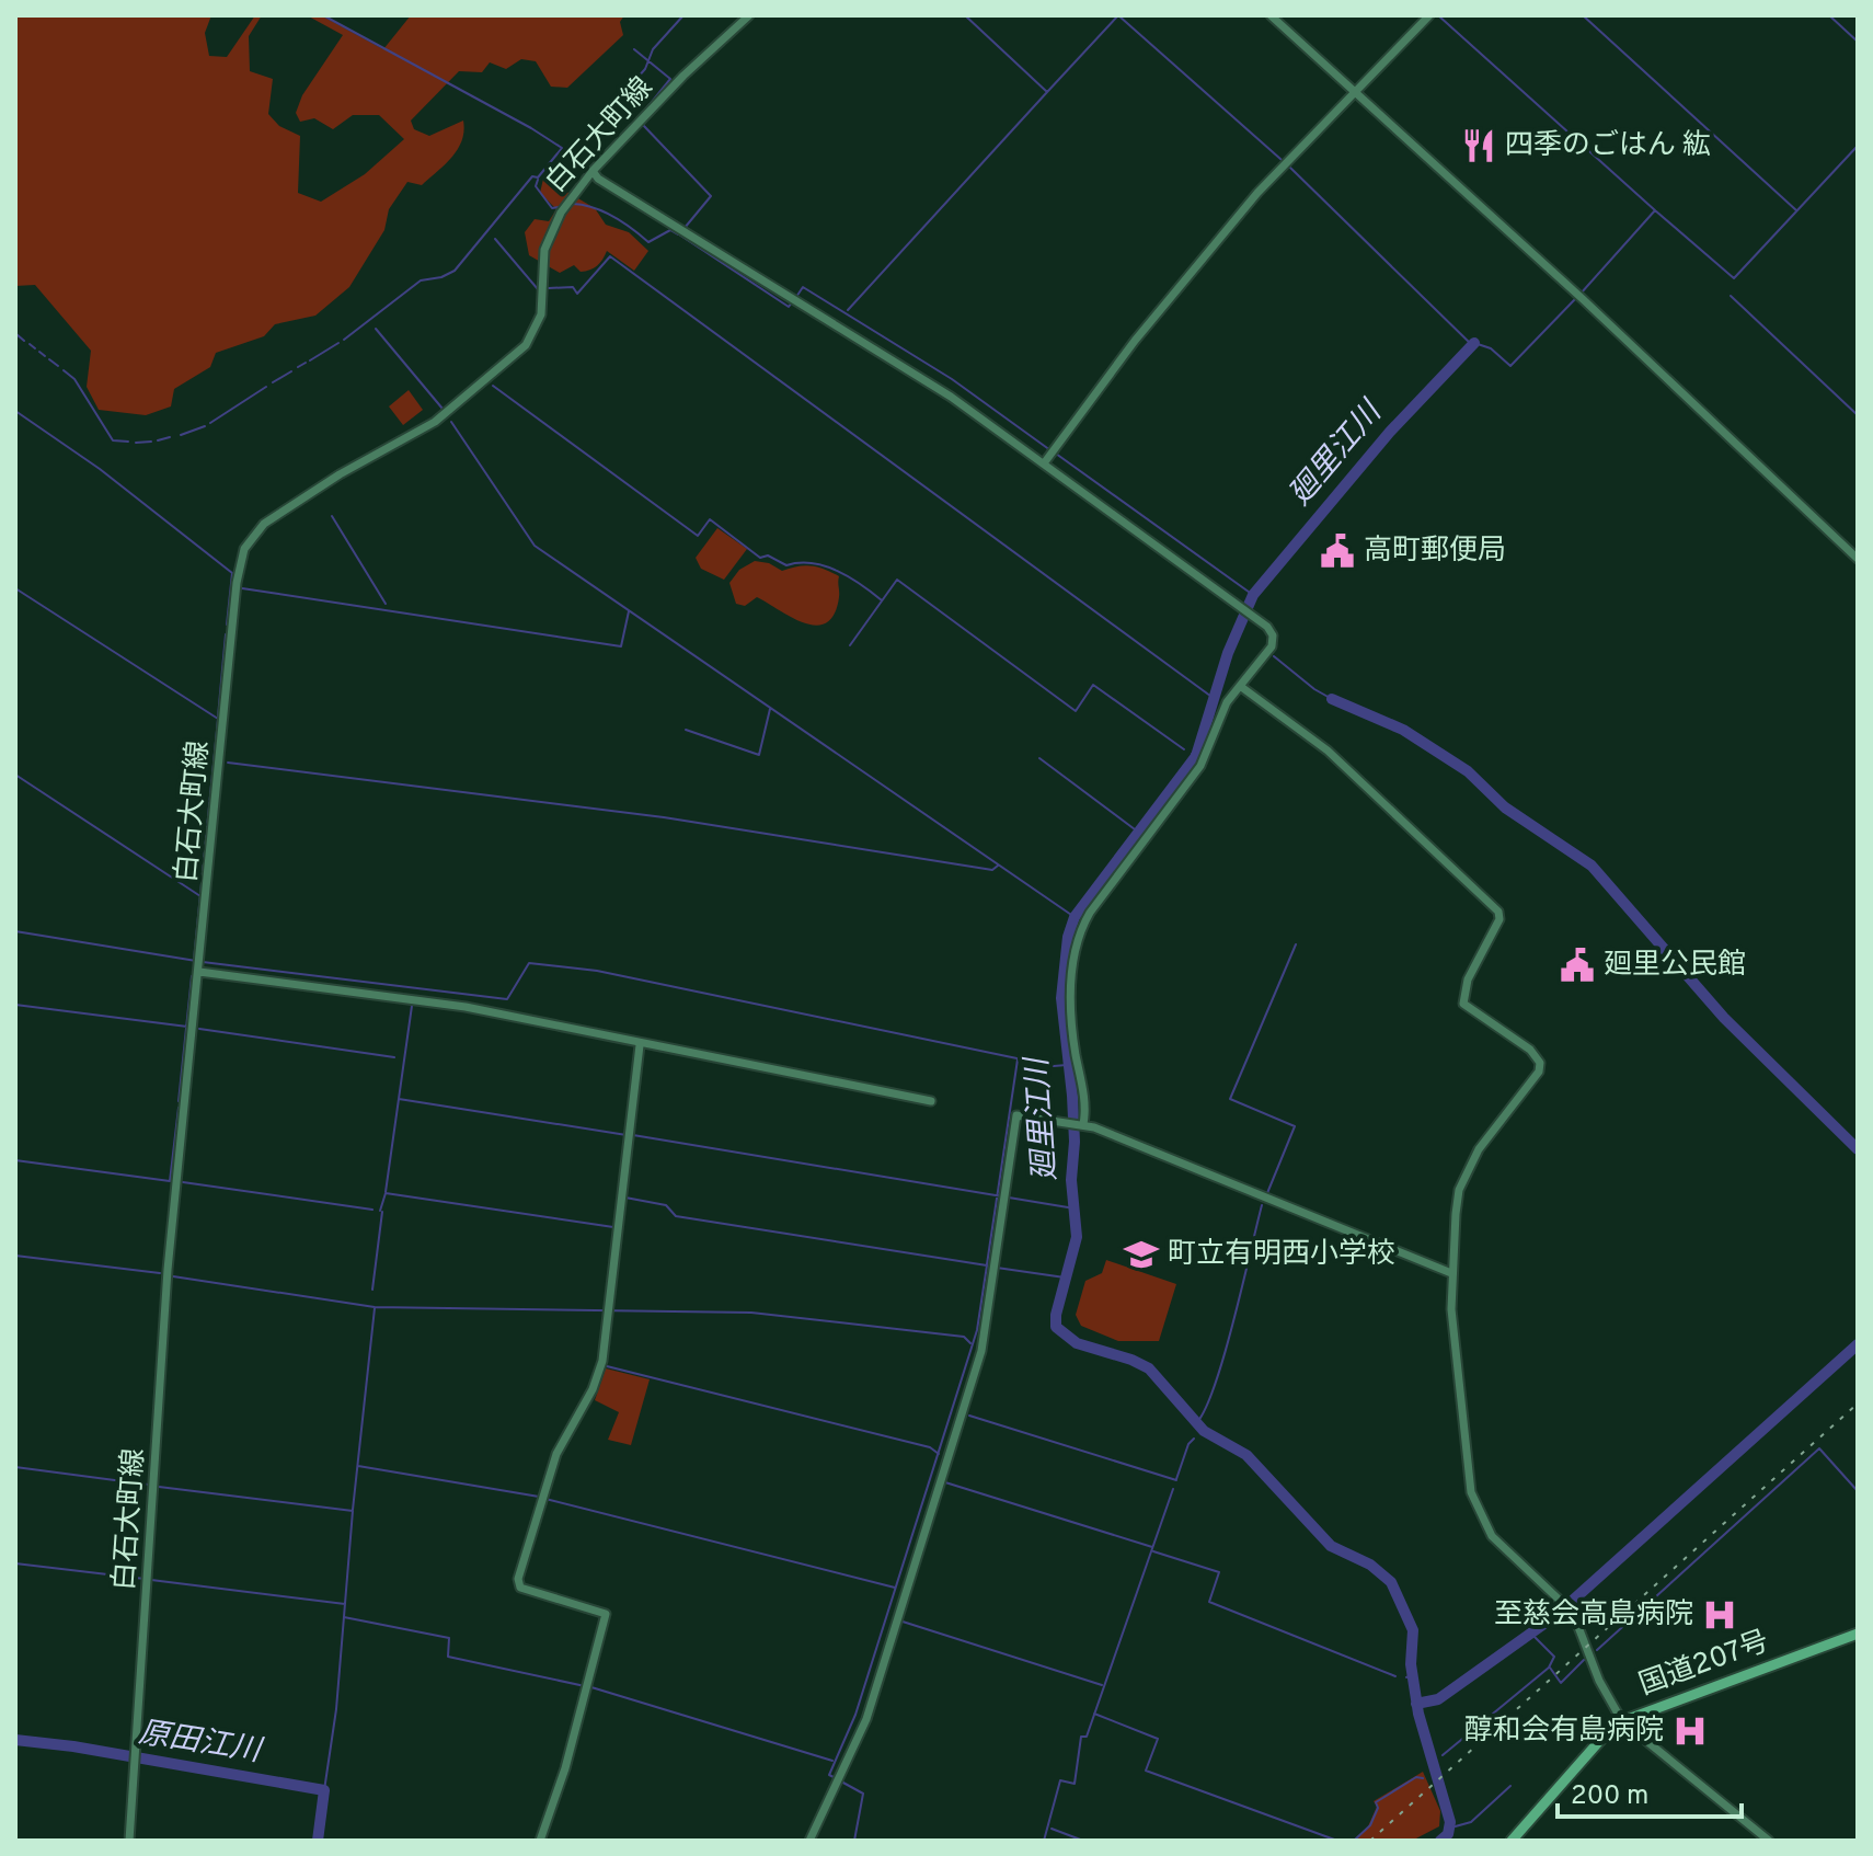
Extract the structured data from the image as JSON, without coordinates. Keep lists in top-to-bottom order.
{
  "streets": {
    "highway": ["国道207号"],
    "street": ["白石大町線"]
  },
  "water": ["廻里江川", "原田江川"],
  "places": {
    "restaurant": ["四季のごはん 紘"],
    "public building": ["高町郵便局", "廻里公民館"],
    "school or university": ["町立有明西小学校"],
    "hospital": ["至慈会高島病院", "醇和会有島病院"]
  },
  "scale_bar": "200 m"
}
